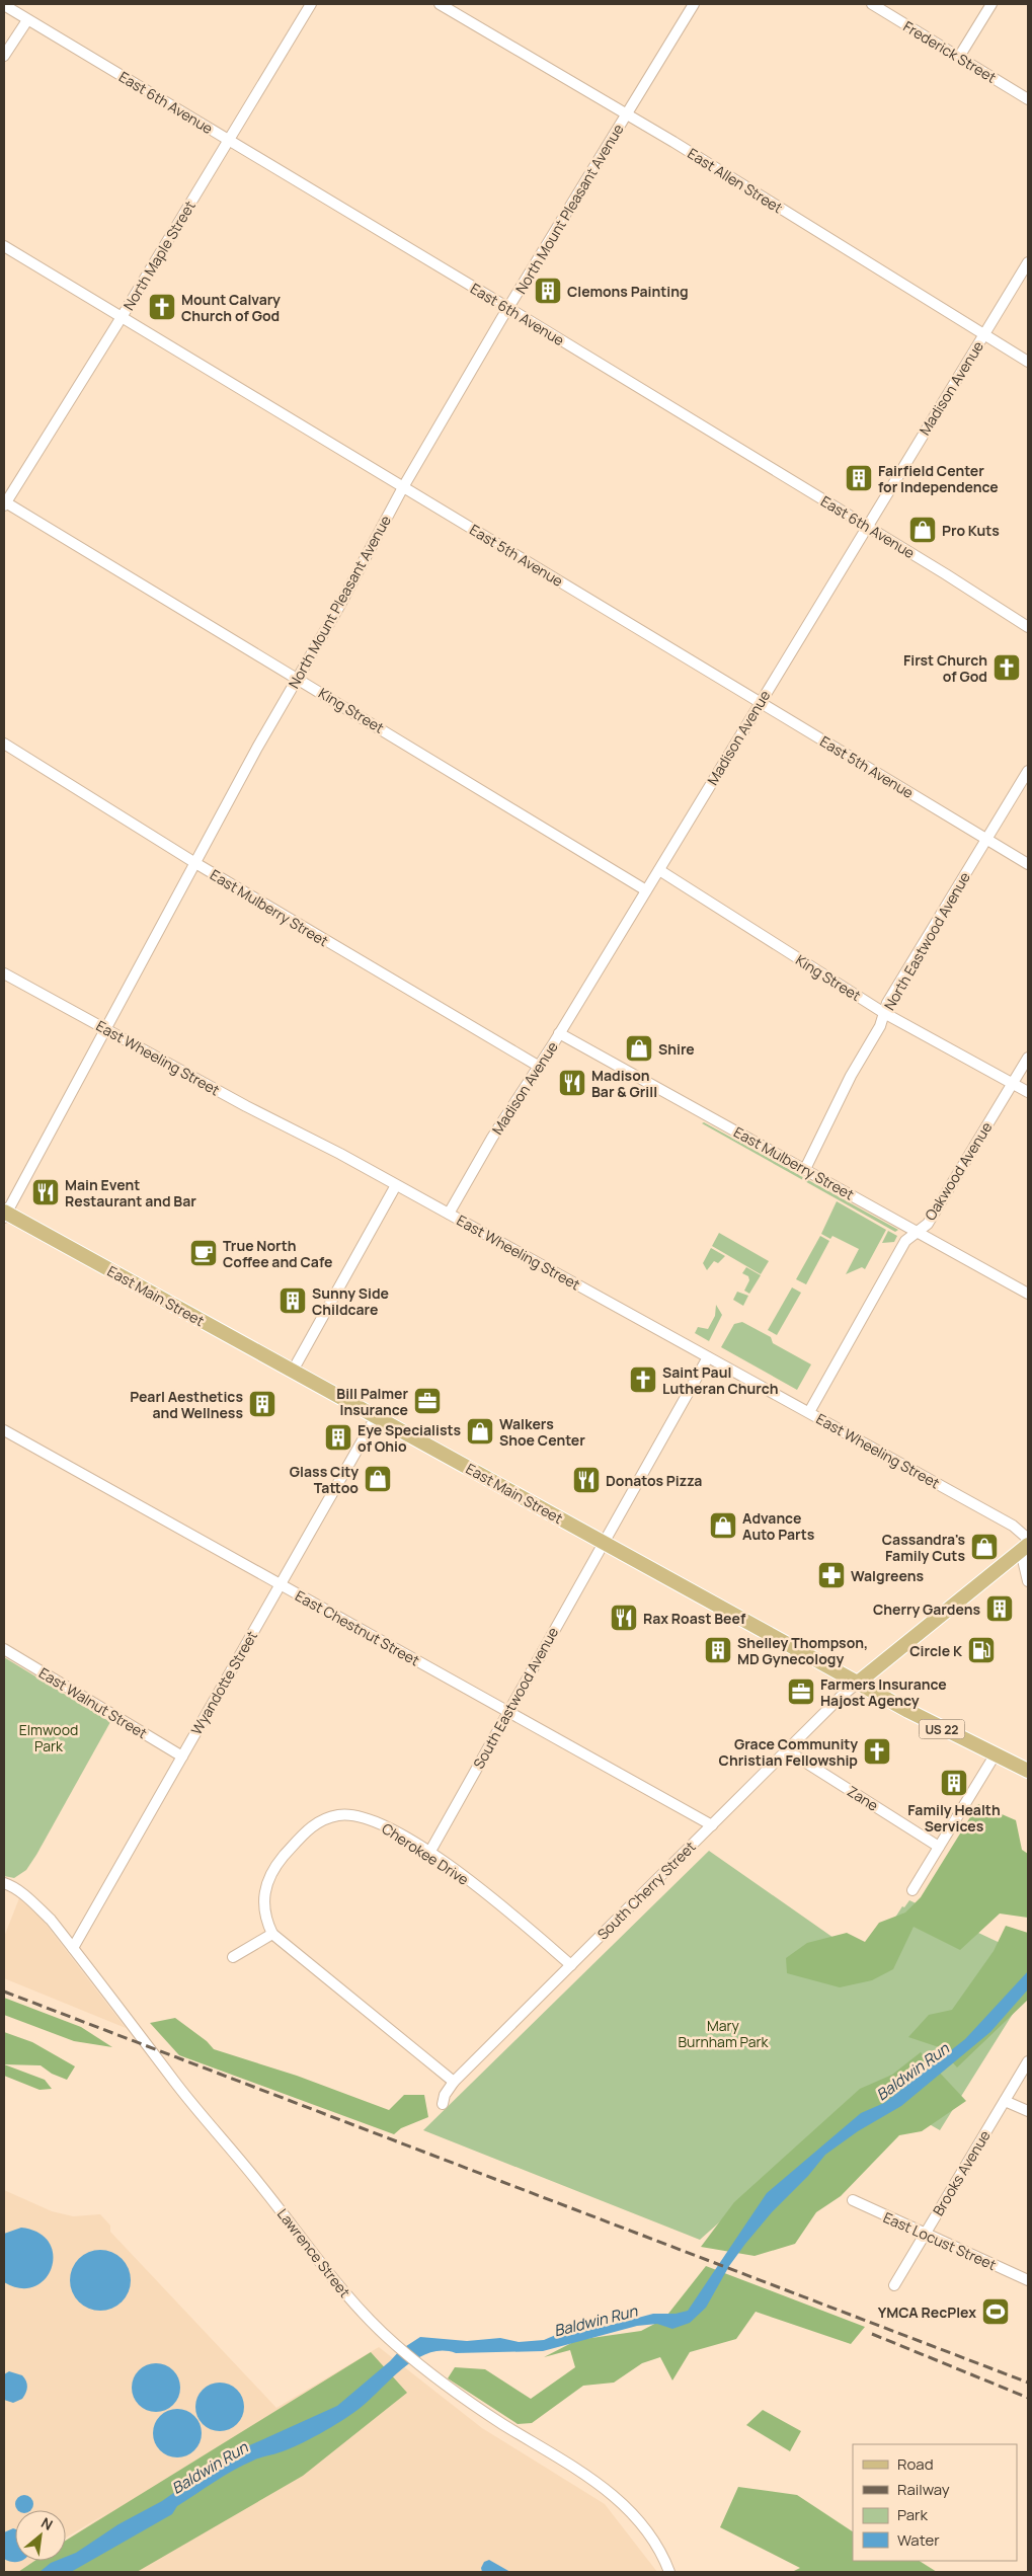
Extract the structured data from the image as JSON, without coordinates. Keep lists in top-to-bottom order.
{
  "streets": {
    "main road": ["East Main Street", "US 22"],
    "street": [
      "Frederick Street",
      "East 6th Avenue",
      "East Allen Street",
      "North Mount Pleasant Avenue",
      "North Maple Street",
      "Madison Avenue",
      "East 5th Avenue",
      "King Street",
      "East Mulberry Street",
      "North Eastwood Avenue",
      "East Wheeling Street",
      "Oakwood Avenue",
      "East Chestnut Street",
      "Wyandotte Street",
      "South Eastwood Avenue",
      "East Walnut Street",
      "Zane",
      "Cherokee Drive",
      "South Cherry Street",
      "Brooks Avenue",
      "East Locust Street",
      "Lawrence Street"
    ]
  },
  "crossings": [
    ["East 6th Avenue", "North Mount Pleasant Avenue"],
    ["East 6th Avenue", "North Maple Street"],
    ["East 6th Avenue", "Madison Avenue"],
    ["East Allen Street", "North Mount Pleasant Avenue"],
    ["East Allen Street", "Madison Avenue"],
    ["North Mount Pleasant Avenue", "East 5th Avenue"],
    ["North Mount Pleasant Avenue", "King Street"],
    ["North Mount Pleasant Avenue", "East Mulberry Street"],
    ["North Mount Pleasant Avenue", "East Wheeling Street"],
    ["North Mount Pleasant Avenue", "East Main Street"],
    ["North Maple Street", "East 5th Avenue"],
    ["North Maple Street", "King Street"],
    ["Madison Avenue", "East 5th Avenue"],
    ["Madison Avenue", "King Street"],
    ["Madison Avenue", "East Mulberry Street"],
    ["Madison Avenue", "East Wheeling Street"],
    ["East 5th Avenue", "North Eastwood Avenue"],
    ["King Street", "North Eastwood Avenue"],
    ["King Street", "Oakwood Avenue"],
    ["East Mulberry Street", "North Eastwood Avenue"],
    ["East Mulberry Street", "Oakwood Avenue"],
    ["East Wheeling Street", "Oakwood Avenue"],
    ["East Main Street", "Wyandotte Street"],
    ["East Main Street", "South Eastwood Avenue"],
    ["East Main Street", "South Cherry Street"],
    ["East Chestnut Street", "Wyandotte Street"],
    ["East Chestnut Street", "South Eastwood Avenue"],
    ["East Chestnut Street", "South Cherry Street"],
    ["Wyandotte Street", "East Walnut Street"],
    ["Wyandotte Street", "Lawrence Street"],
    ["South Eastwood Avenue", "Cherokee Drive"],
    ["Zane", "South Cherry Street"],
    ["Cherokee Drive", "South Cherry Street"],
    ["Brooks Avenue", "East Locust Street"]
  ],
  "water": ["Baldwin Run"],
  "parks": ["Elmwood Park", "Mary Burnham Park"],
  "places": {
    "building": [
      "Clemons Painting",
      "Fairfield Center for Independence",
      "Sunny Side Childcare",
      "Pearl Aesthetics and Wellness",
      "Eye Specialists of Ohio",
      "Cherry Gardens",
      "Shelley Thompson, MD Gynecology",
      "Family Health Services"
    ],
    "church": [
      "Mount Calvary Church of God",
      "First Church of God",
      "Saint Paul Lutheran Church",
      "Grace Community Christian Fellowship"
    ],
    "shop": [
      "Pro Kuts",
      "Shire",
      "Walkers Shoe Center",
      "Glass City Tattoo",
      "Advance Auto Parts",
      "Cassandra's Family Cuts"
    ],
    "restaurant": [
      "Madison Bar & Grill",
      "Main Event Restaurant and Bar",
      "Donatos Pizza",
      "Rax Roast Beef"
    ],
    "cafe": ["True North Coffee and Cafe"],
    "office": ["Bill Palmer Insurance", "Farmers Insurance Hajost Agency"],
    "pharmacy": ["Walgreens"],
    "fuel station": ["Circle K"],
    "sports": ["YMCA RecPlex"]
  },
  "legend": [
    "Road",
    "Railway",
    "Park",
    "Water"
  ],
  "north": "top right"
}
